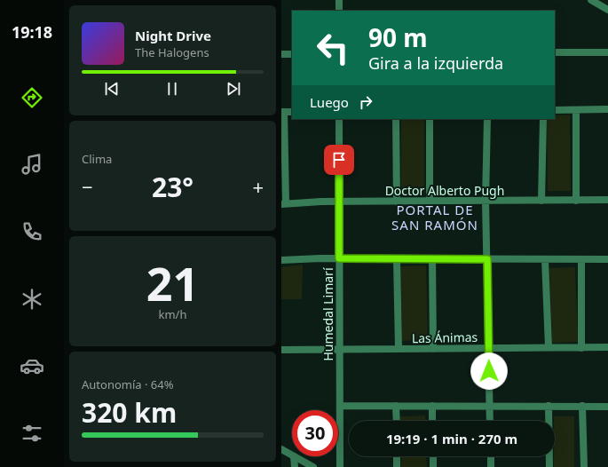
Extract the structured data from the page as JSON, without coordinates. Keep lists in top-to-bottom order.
{
  "streets": {
    "street": ["Doctor Alberto Pugh", "Humedal Limarí", "Las Ánimas"]
  },
  "crossings": [
    ["Doctor Alberto Pugh", "Humedal Limarí"],
    ["Humedal Limarí", "Las Ánimas"]
  ],
  "districts": ["PORTAL DE SAN RAMÓN"],
  "page": {
    "tabs": "19:18",
    "turn": ["90 m", "Gira a la izquierda"],
    "song": ["Night Drive", "The Halogens"],
    "then": "Luego",
    "tile": [
      "Clima",
      ["21", "km/h"],
      ["Autonomía · 64%", "320 km"]
    ],
    "heat": ["−", "23°", "+"],
    "limit": "30",
    "trip": "19:19 · 1 min · 270 m"
  }
}
